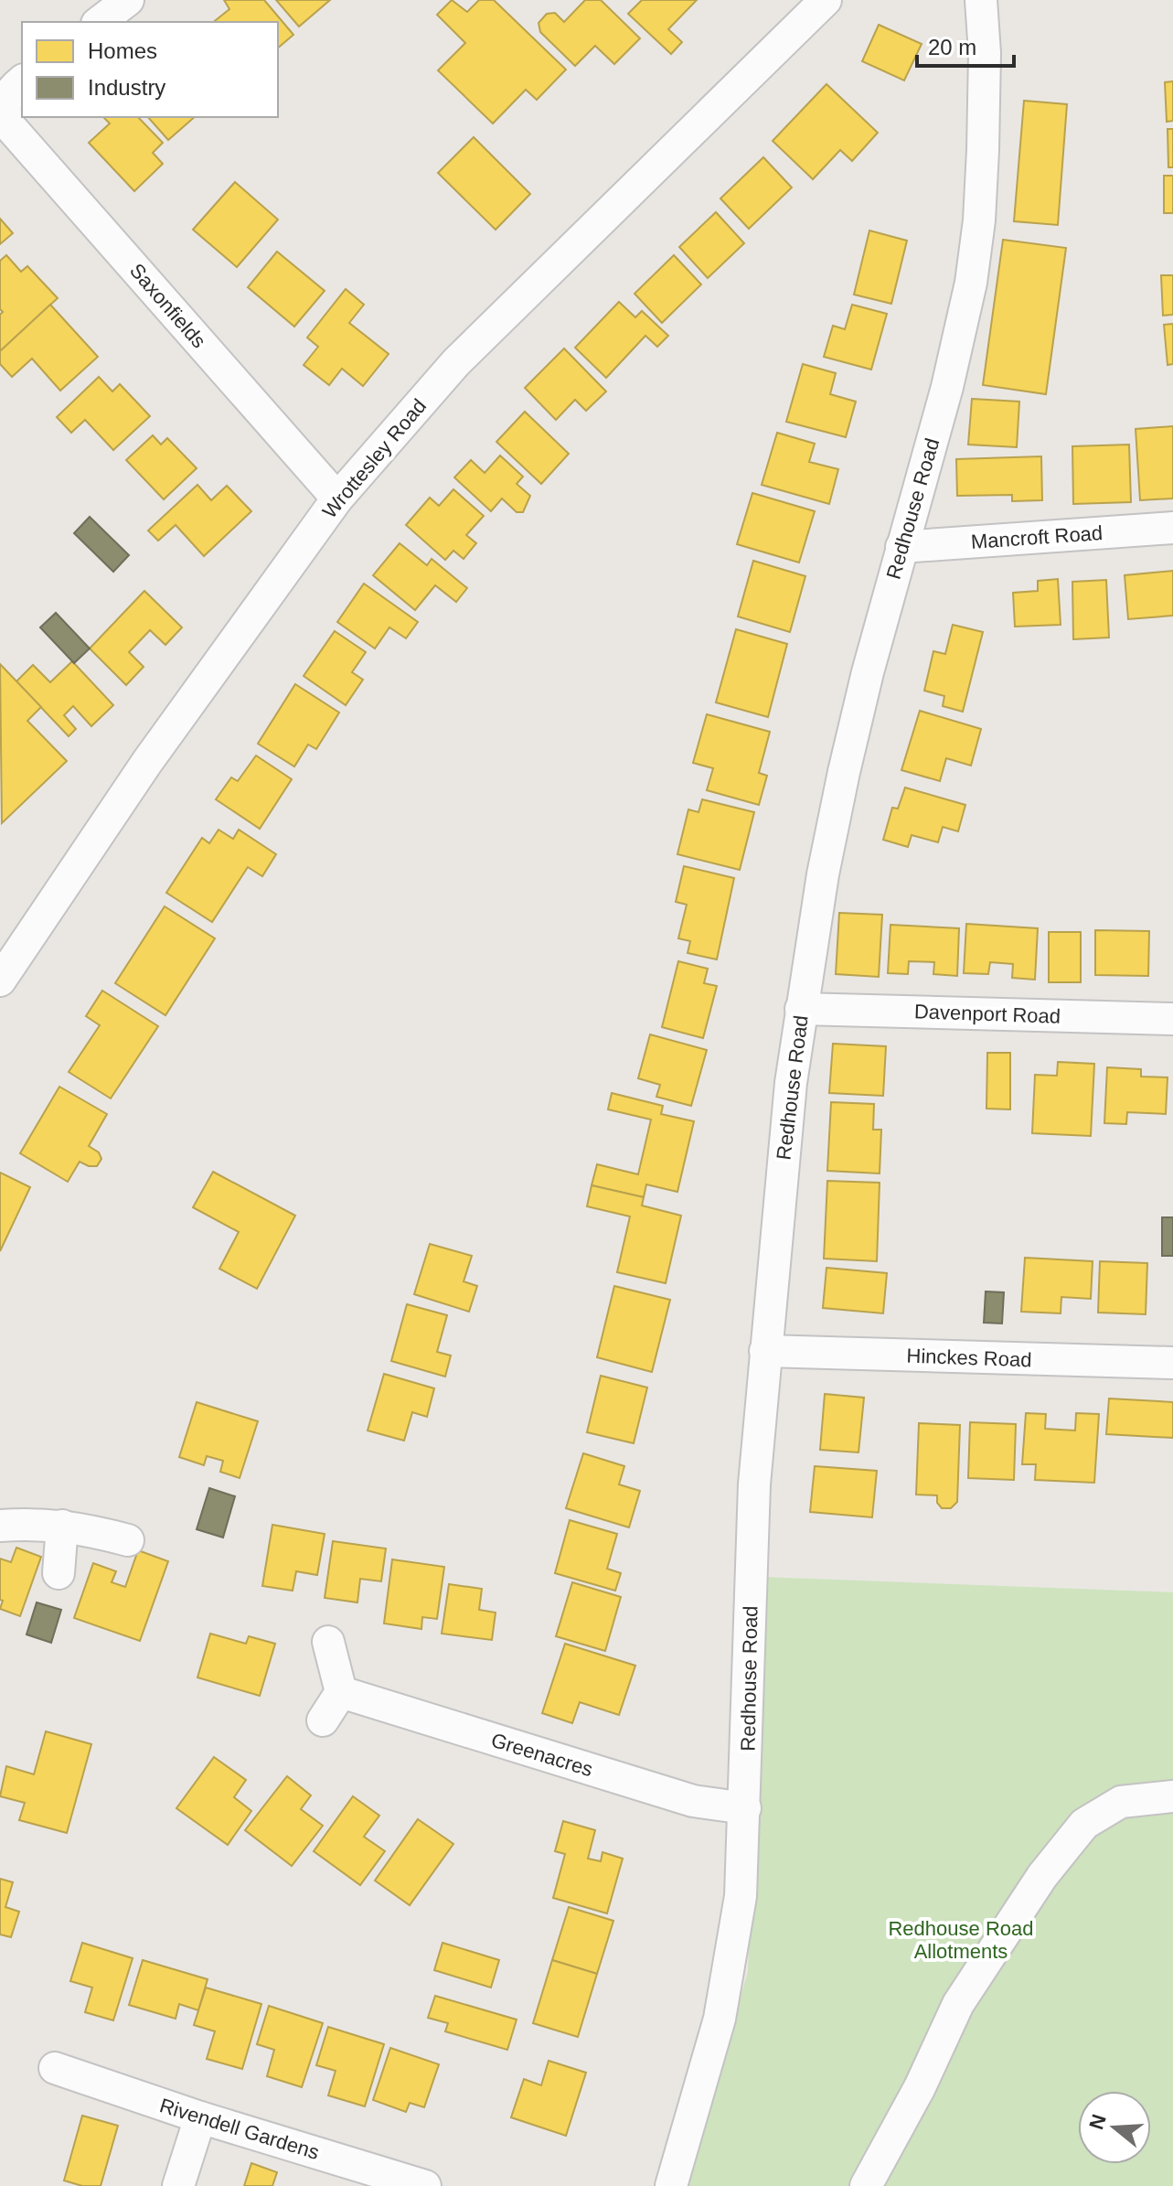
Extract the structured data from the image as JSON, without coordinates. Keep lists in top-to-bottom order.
{
  "streets": {
    "street": [
      "Saxonfields",
      "Wrottesley Road",
      "Redhouse Road",
      "Mancroft Road",
      "Davenport Road",
      "Hinckes Road",
      "Greenacres",
      "Rivendell Gardens"
    ]
  },
  "crossings": [
    ["Saxonfields", "Wrottesley Road"],
    ["Redhouse Road", "Mancroft Road"],
    ["Redhouse Road", "Davenport Road"],
    ["Redhouse Road", "Hinckes Road"],
    ["Redhouse Road", "Greenacres"]
  ],
  "parks": ["Redhouse Road Allotments"],
  "legend": ["Homes", "Industry"],
  "scale_bar": "20 m",
  "north": "left"
}
